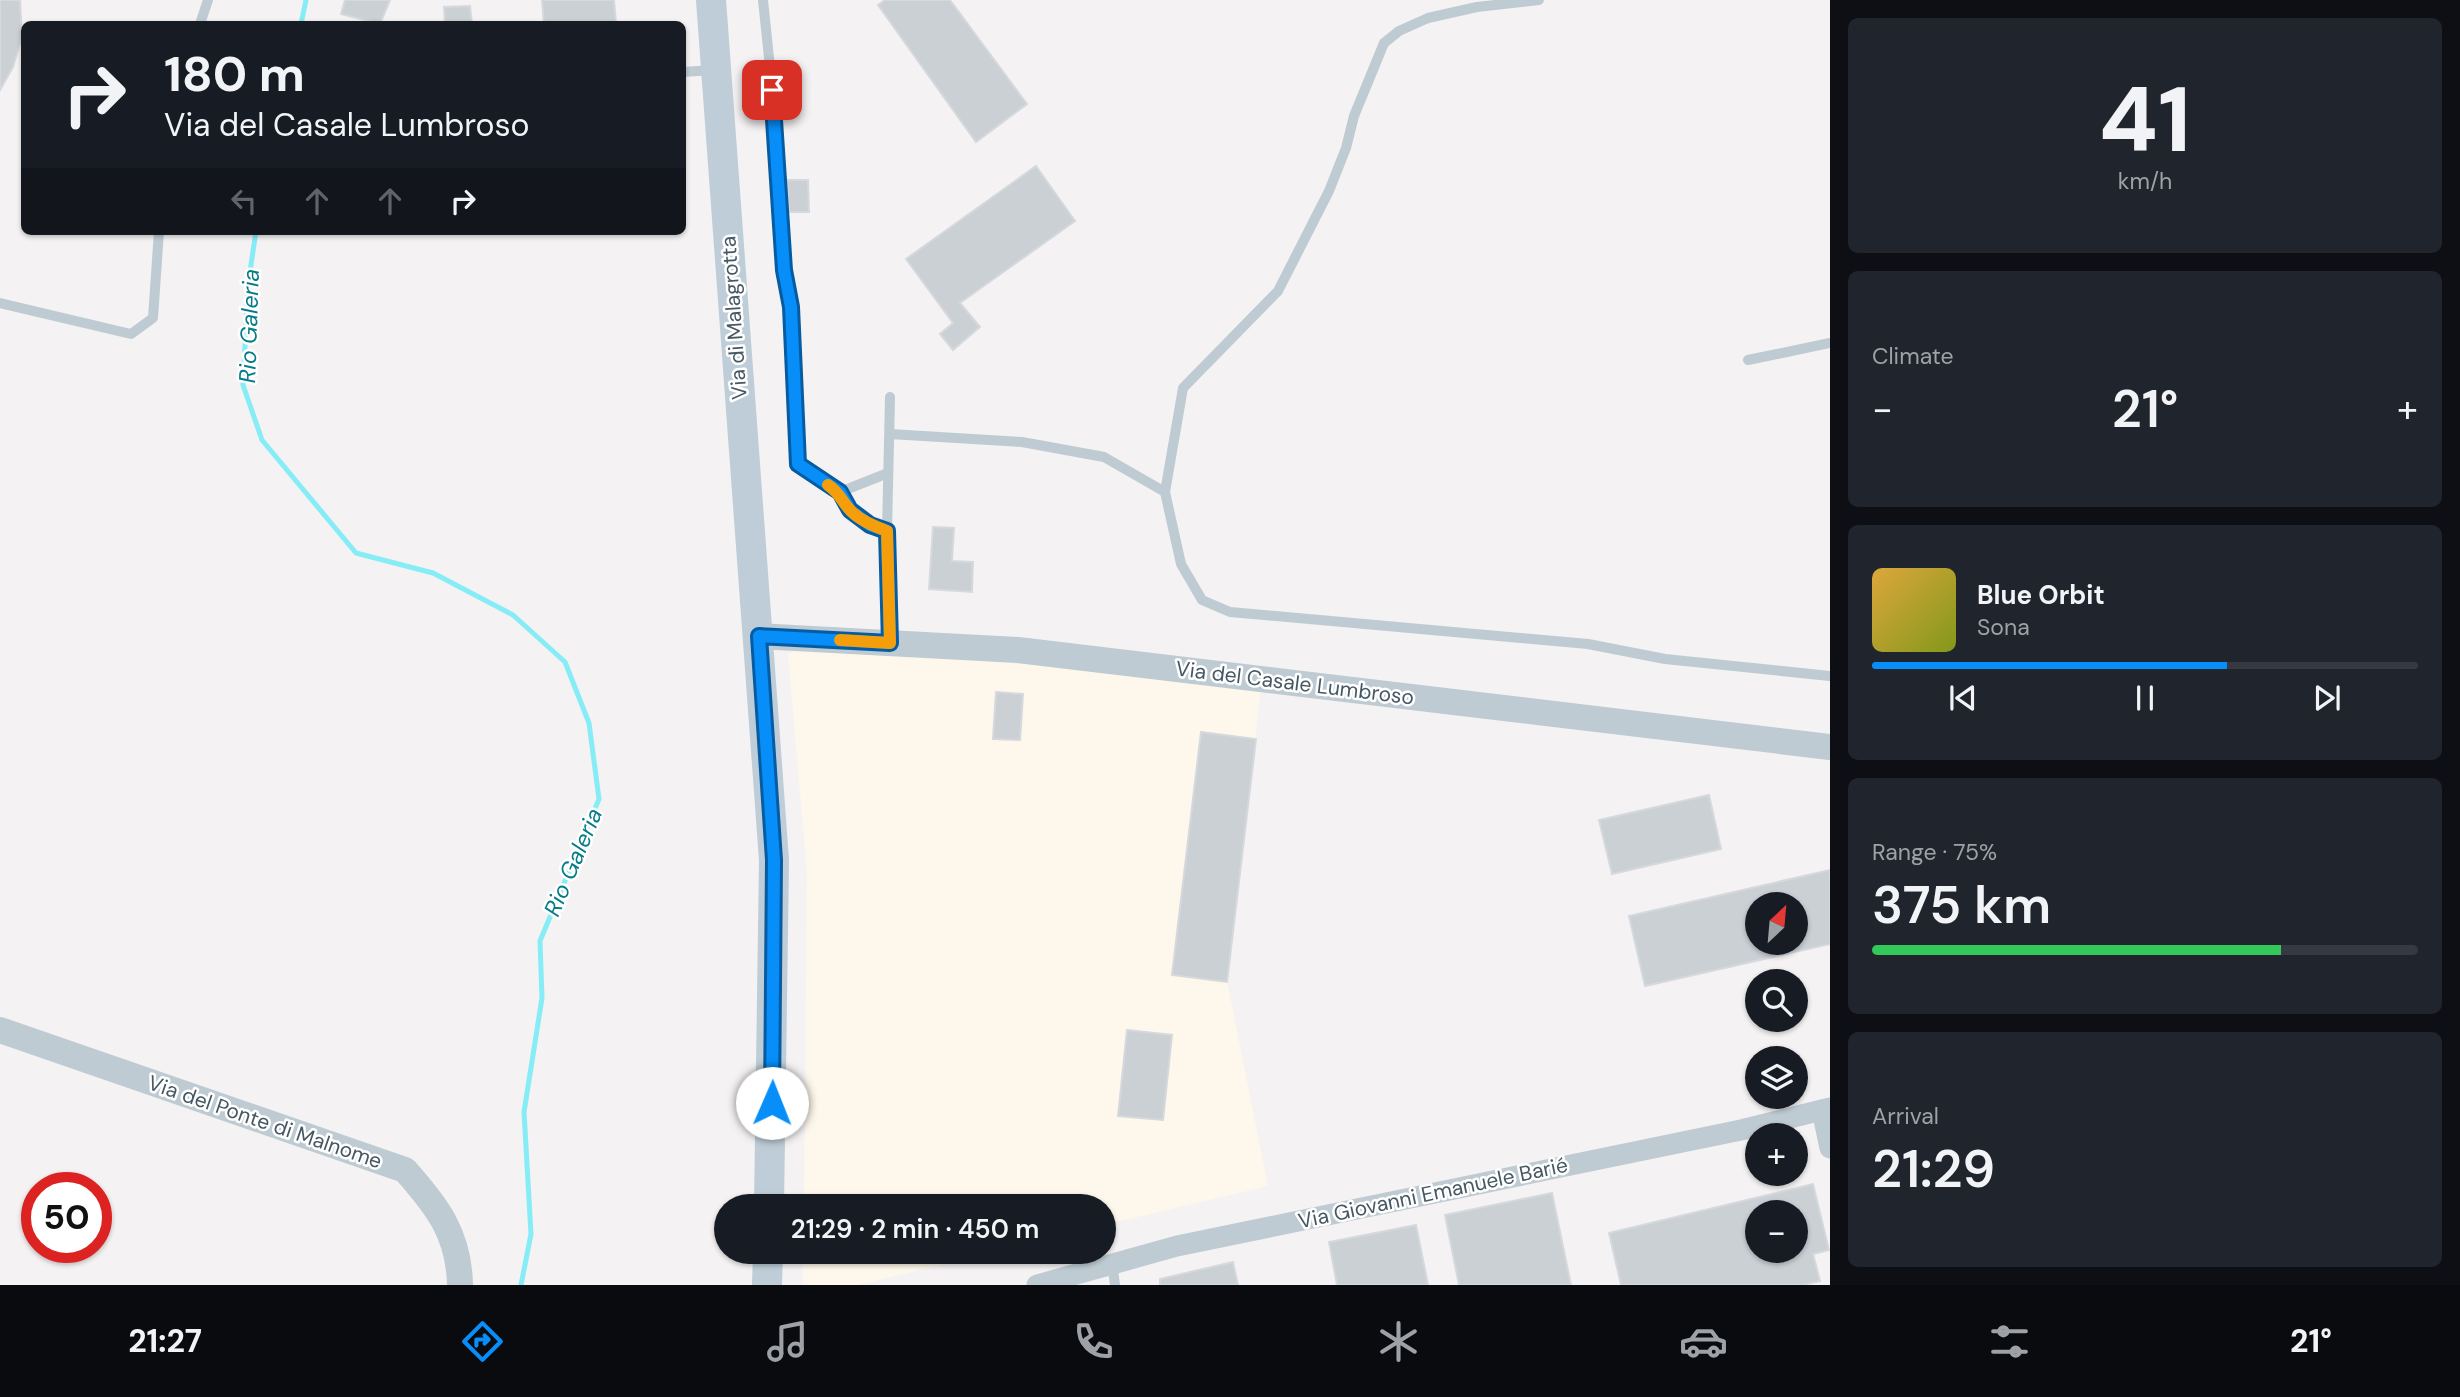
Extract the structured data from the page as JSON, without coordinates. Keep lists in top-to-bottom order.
{
  "streets": {
    "main road": ["Via di Malagrotta"],
    "street": ["Via del Casale Lumbroso", "Via del Ponte di Malnome", "Via Giovanni Emanuele Barié"]
  },
  "crossings": [
    ["Via di Malagrotta", "Via del Casale Lumbroso"]
  ],
  "water": ["Rio Galeria"],
  "north": "top right",
  "page": {
    "tile": [
      ["41", "km/h"],
      "Climate",
      ["Range · 75%", "375 km"],
      ["Arrival", "21:29"]
    ],
    "turn": ["180 m", "Via del Casale Lumbroso"],
    "heat": ["−", "21°", "+"],
    "song": ["Blue Orbit", "Sona"],
    "map_buttons": ["+", "−"],
    "limit": "50",
    "trip": "21:29 · 2 min · 450 m",
    "tabs": ["21:27", "21°"]
  }
}
